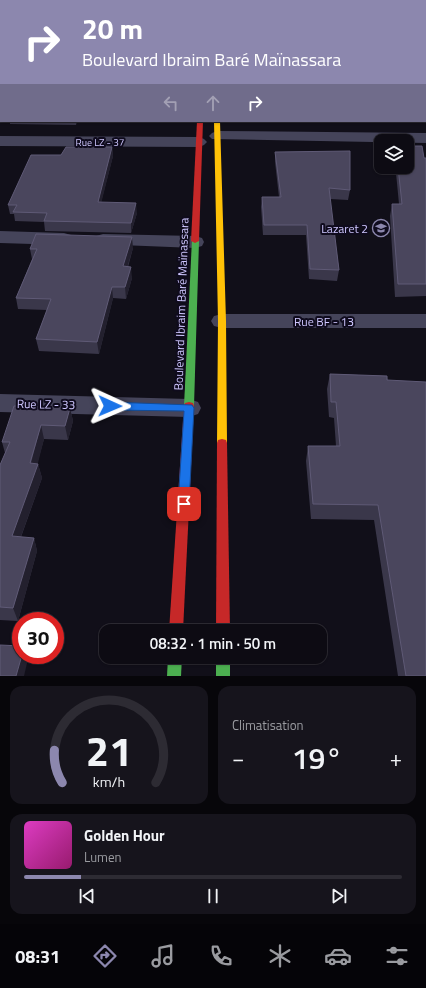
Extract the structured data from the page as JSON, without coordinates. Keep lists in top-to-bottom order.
{
  "streets": {
    "main road": ["Boulevard Ibraim Baré Maïnassara"],
    "street": ["Rue LZ - 37", "Rue BF - 13", "Rue LZ - 33"]
  },
  "crossings": [
    ["Rue LZ - 37", "Boulevard Ibraim Baré Maïnassara"],
    ["Boulevard Ibraim Baré Maïnassara", "Rue LZ - 33"]
  ],
  "places": {
    "school or university": ["Lazaret 2"]
  },
  "page": {
    "turn": ["20 m", "Boulevard Ibraim Baré Maïnassara"],
    "limit": "30",
    "trip": "08:32 · 1 min · 50 m",
    "tile": "Climatisation",
    "heat": ["−", "19°", "+"],
    "song": ["Golden Hour", "Lumen"],
    "tabs": "08:31",
    "gauge": ["21", "km/h"]
  }
}
